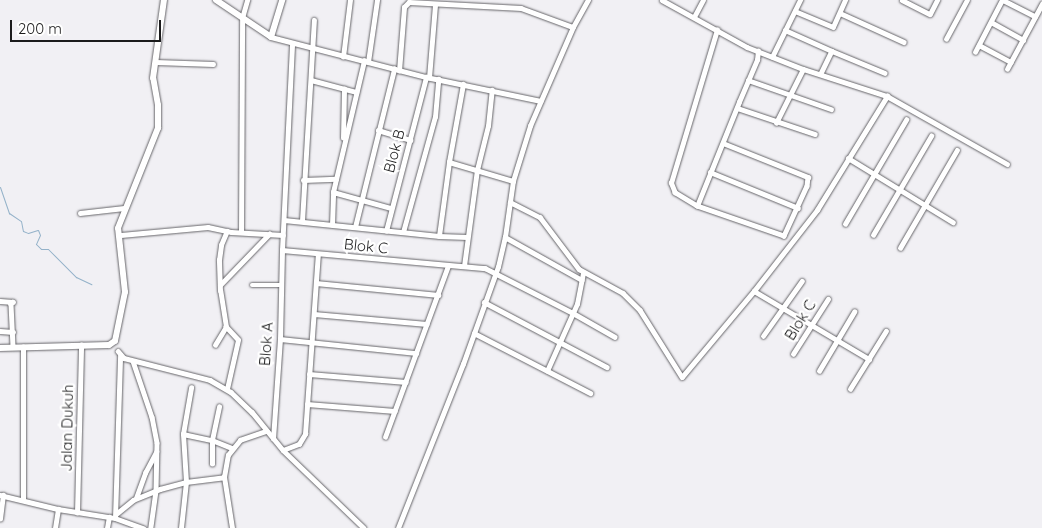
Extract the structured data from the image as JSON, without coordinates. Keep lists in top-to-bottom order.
{
  "streets": {
    "street": [
      "Blok B",
      "Blok C",
      "Blok A",
      "Jalan Dukuh"
    ]
  },
  "crossings": [
    ["Blok C", "Blok A"]
  ],
  "scale_bar": "200 m"
}
